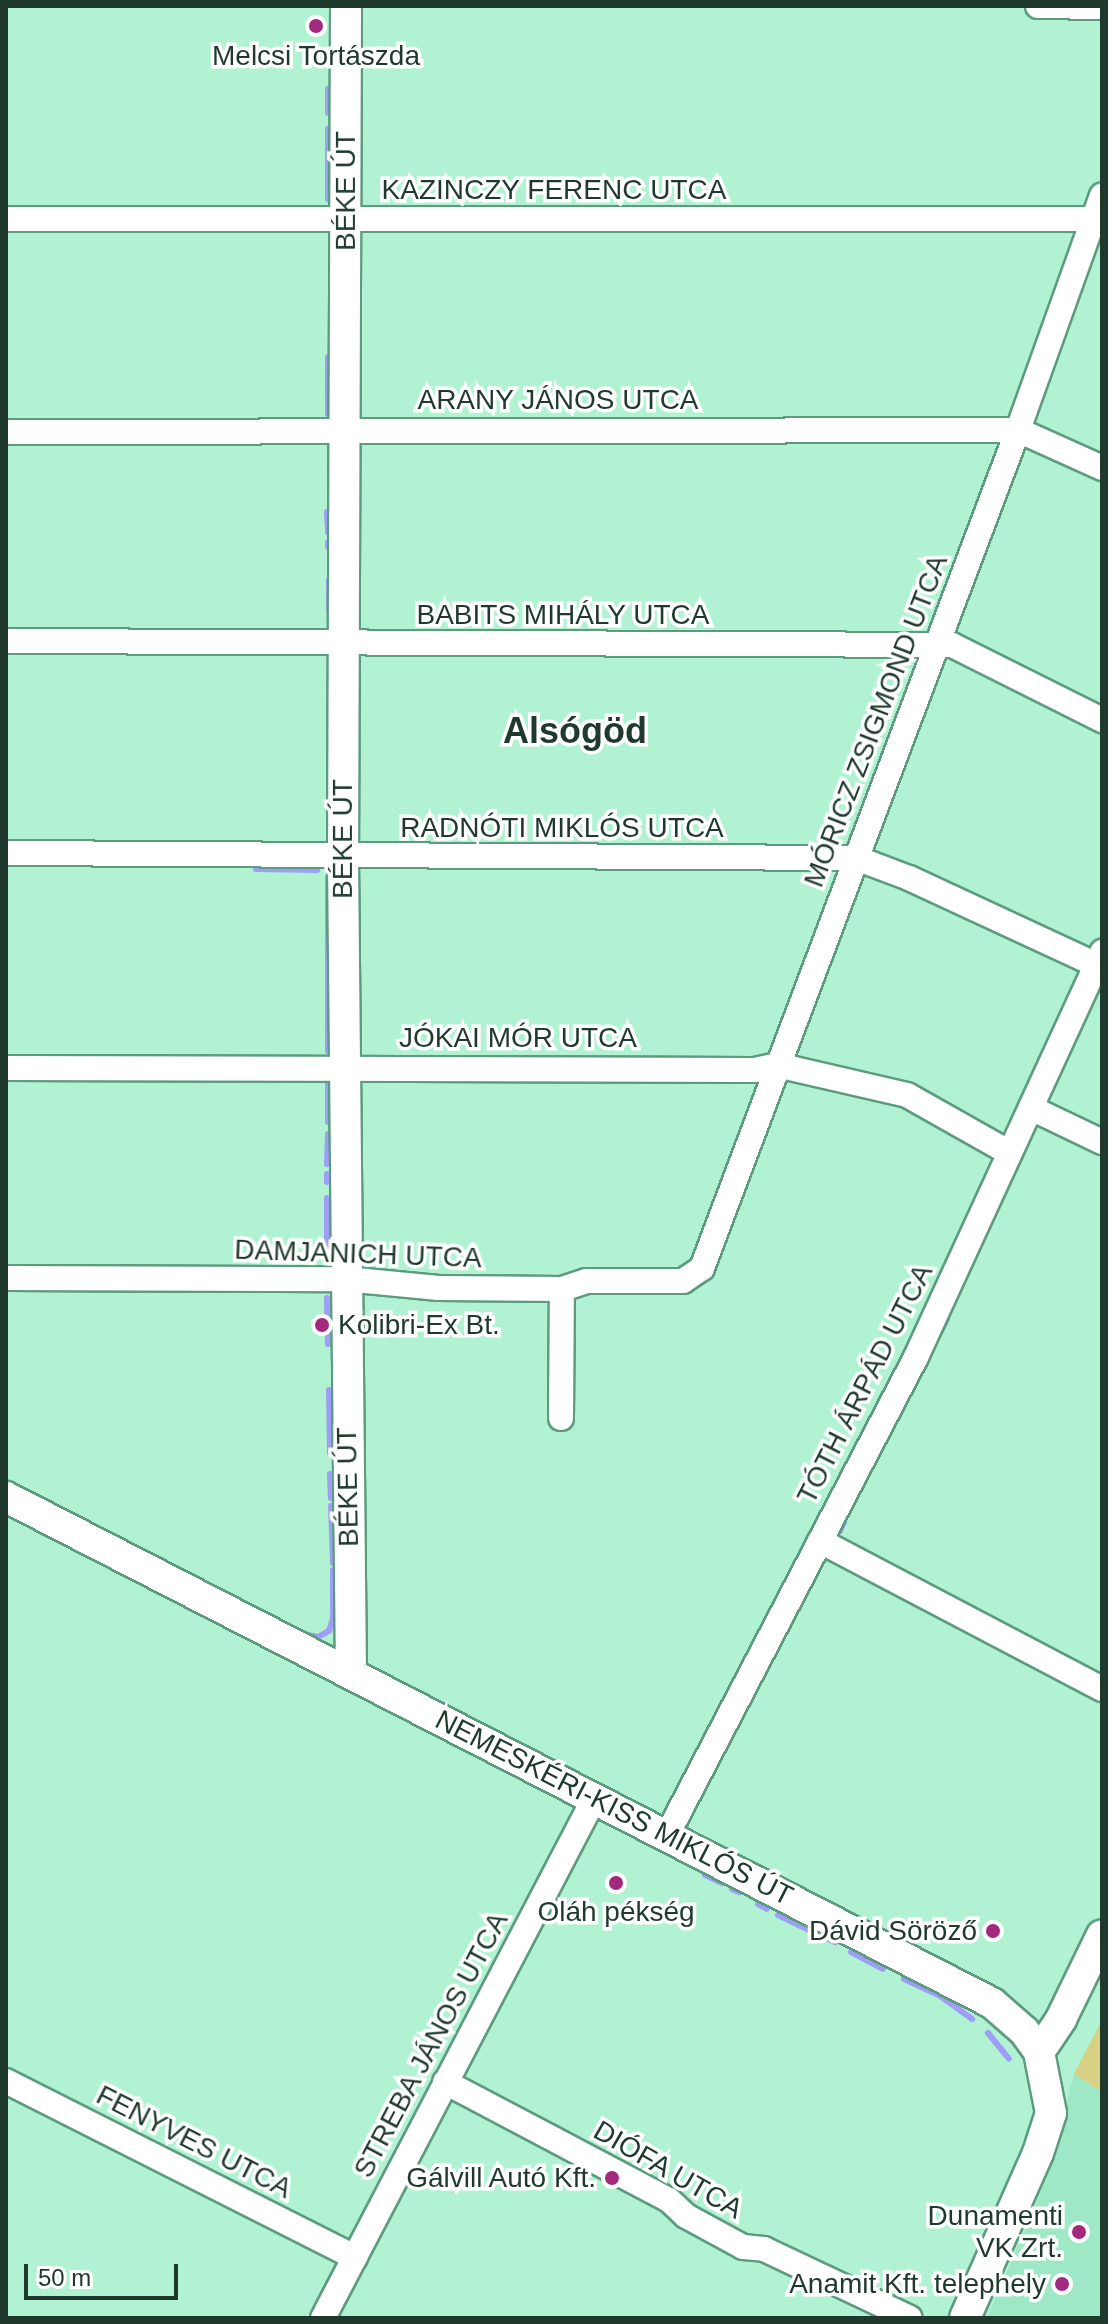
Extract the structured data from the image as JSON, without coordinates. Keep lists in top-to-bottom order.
{
  "streets": {
    "street": [
      "KAZINCZY FERENC UTCA",
      "BÉKE ÚT",
      "ARANY JÁNOS UTCA",
      "BABITS MIHÁLY UTCA",
      "MÓRICZ ZSIGMOND UTCA",
      "RADNÓTI MIKLÓS UTCA",
      "JÓKAI MÓR UTCA",
      "DAMJANICH UTCA",
      "TÓTH ÁRPÁD UTCA",
      "NEMESKÉRI-KISS MIKLÓS ÚT",
      "STREBA JÁNOS UTCA",
      "FENYVES UTCA",
      "DIÓFA UTCA"
    ]
  },
  "crossings": [
    ["KAZINCZY FERENC UTCA", "BÉKE ÚT"],
    ["KAZINCZY FERENC UTCA", "MÓRICZ ZSIGMOND UTCA"],
    ["BÉKE ÚT", "ARANY JÁNOS UTCA"],
    ["BÉKE ÚT", "BABITS MIHÁLY UTCA"],
    ["BÉKE ÚT", "RADNÓTI MIKLÓS UTCA"],
    ["BÉKE ÚT", "JÓKAI MÓR UTCA"],
    ["BÉKE ÚT", "DAMJANICH UTCA"],
    ["BÉKE ÚT", "NEMESKÉRI-KISS MIKLÓS ÚT"],
    ["ARANY JÁNOS UTCA", "MÓRICZ ZSIGMOND UTCA"],
    ["BABITS MIHÁLY UTCA", "MÓRICZ ZSIGMOND UTCA"],
    ["MÓRICZ ZSIGMOND UTCA", "RADNÓTI MIKLÓS UTCA"],
    ["MÓRICZ ZSIGMOND UTCA", "JÓKAI MÓR UTCA"],
    ["MÓRICZ ZSIGMOND UTCA", "DAMJANICH UTCA"],
    ["RADNÓTI MIKLÓS UTCA", "TÓTH ÁRPÁD UTCA"],
    ["JÓKAI MÓR UTCA", "TÓTH ÁRPÁD UTCA"],
    ["TÓTH ÁRPÁD UTCA", "NEMESKÉRI-KISS MIKLÓS ÚT"],
    ["NEMESKÉRI-KISS MIKLÓS ÚT", "STREBA JÁNOS UTCA"],
    ["STREBA JÁNOS UTCA", "FENYVES UTCA"],
    ["STREBA JÁNOS UTCA", "DIÓFA UTCA"]
  ],
  "districts": ["Alsógöd"],
  "places": [
    "Melcsi Tortászda",
    "Kolibri-Ex Bt.",
    "Oláh pékség",
    "Dávid Söröző",
    "Gálvill Autó Kft.",
    "Dunamenti VK Zrt.",
    "Anamit Kft. telephely"
  ],
  "scale_bar": "50 m"
}
